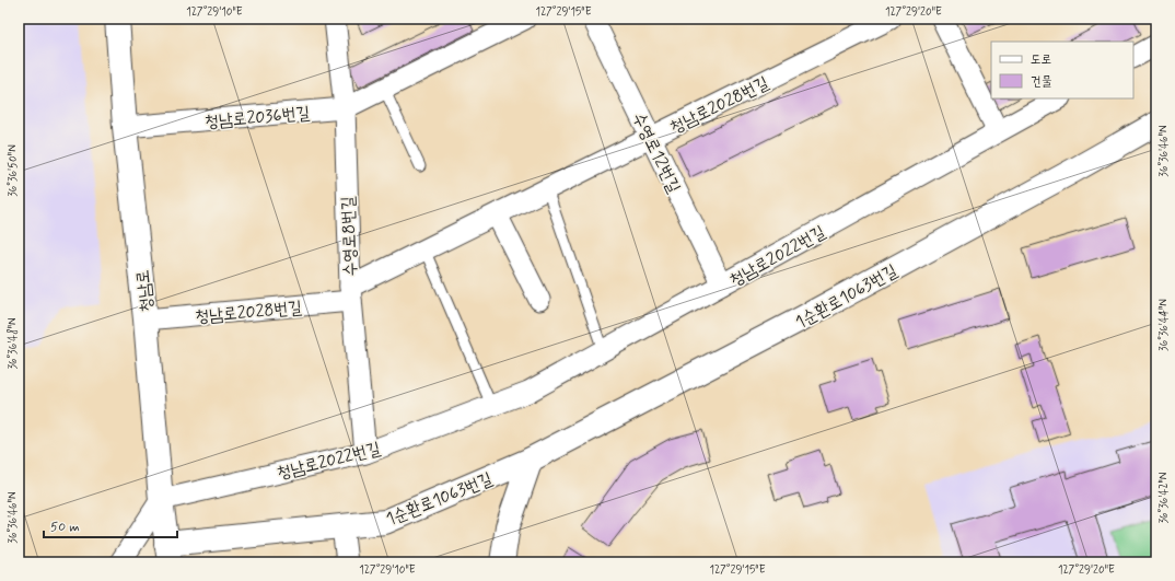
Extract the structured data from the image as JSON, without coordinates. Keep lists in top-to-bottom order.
{
  "streets": {
    "street": [
      "청남로2028번길",
      "청남로2036번길",
      "수영로12번길",
      "수영로8번길",
      "청남로2022번길",
      "청남로",
      "1순환로1063번길"
    ]
  },
  "crossings": [
    ["청남로2028번길", "수영로12번길"],
    ["청남로2028번길", "수영로8번길"],
    ["청남로2028번길", "청남로"],
    ["청남로2036번길", "수영로8번길"],
    ["청남로2036번길", "청남로"],
    ["수영로12번길", "청남로2022번길"],
    ["수영로8번길", "청남로2022번길"],
    ["청남로2022번길", "청남로"],
    ["청남로", "1순환로1063번길"]
  ],
  "legend": ["도로", "건물"],
  "scale_bar": "50 m",
  "coordinates": [
    "127°29'10\"E",
    "127°29'15\"E",
    "127°29'20\"E",
    "36°36'46\"N",
    "36°36'50\"N",
    "36°36'44\"N",
    "36°36'48\"N",
    "36°36'42\"N"
  ]
}
